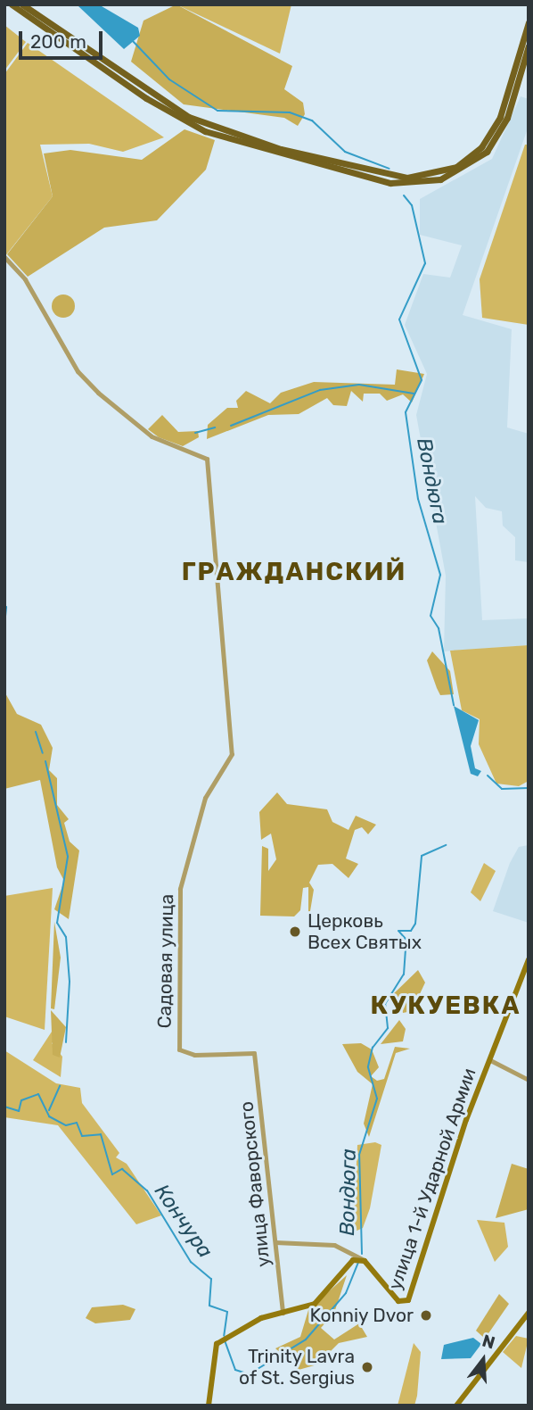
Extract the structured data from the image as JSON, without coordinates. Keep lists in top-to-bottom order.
{
  "streets": {
    "main road": ["улица 1-й Ударной Армии"],
    "street": ["Садовая улица", "улица Фаворского"]
  },
  "crossings": [
    ["Садовая улица", "улица Фаворского"]
  ],
  "districts": ["ГРАЖДАНСКИЙ", "КУКУЕВКА"],
  "water": ["Вондюга", "Кончура"],
  "places": ["Церковь Всех Святых", "Konniy Dvor", "Trinity Lavra of St. Sergius"],
  "scale_bar": "200 m",
  "north": "top"
}
